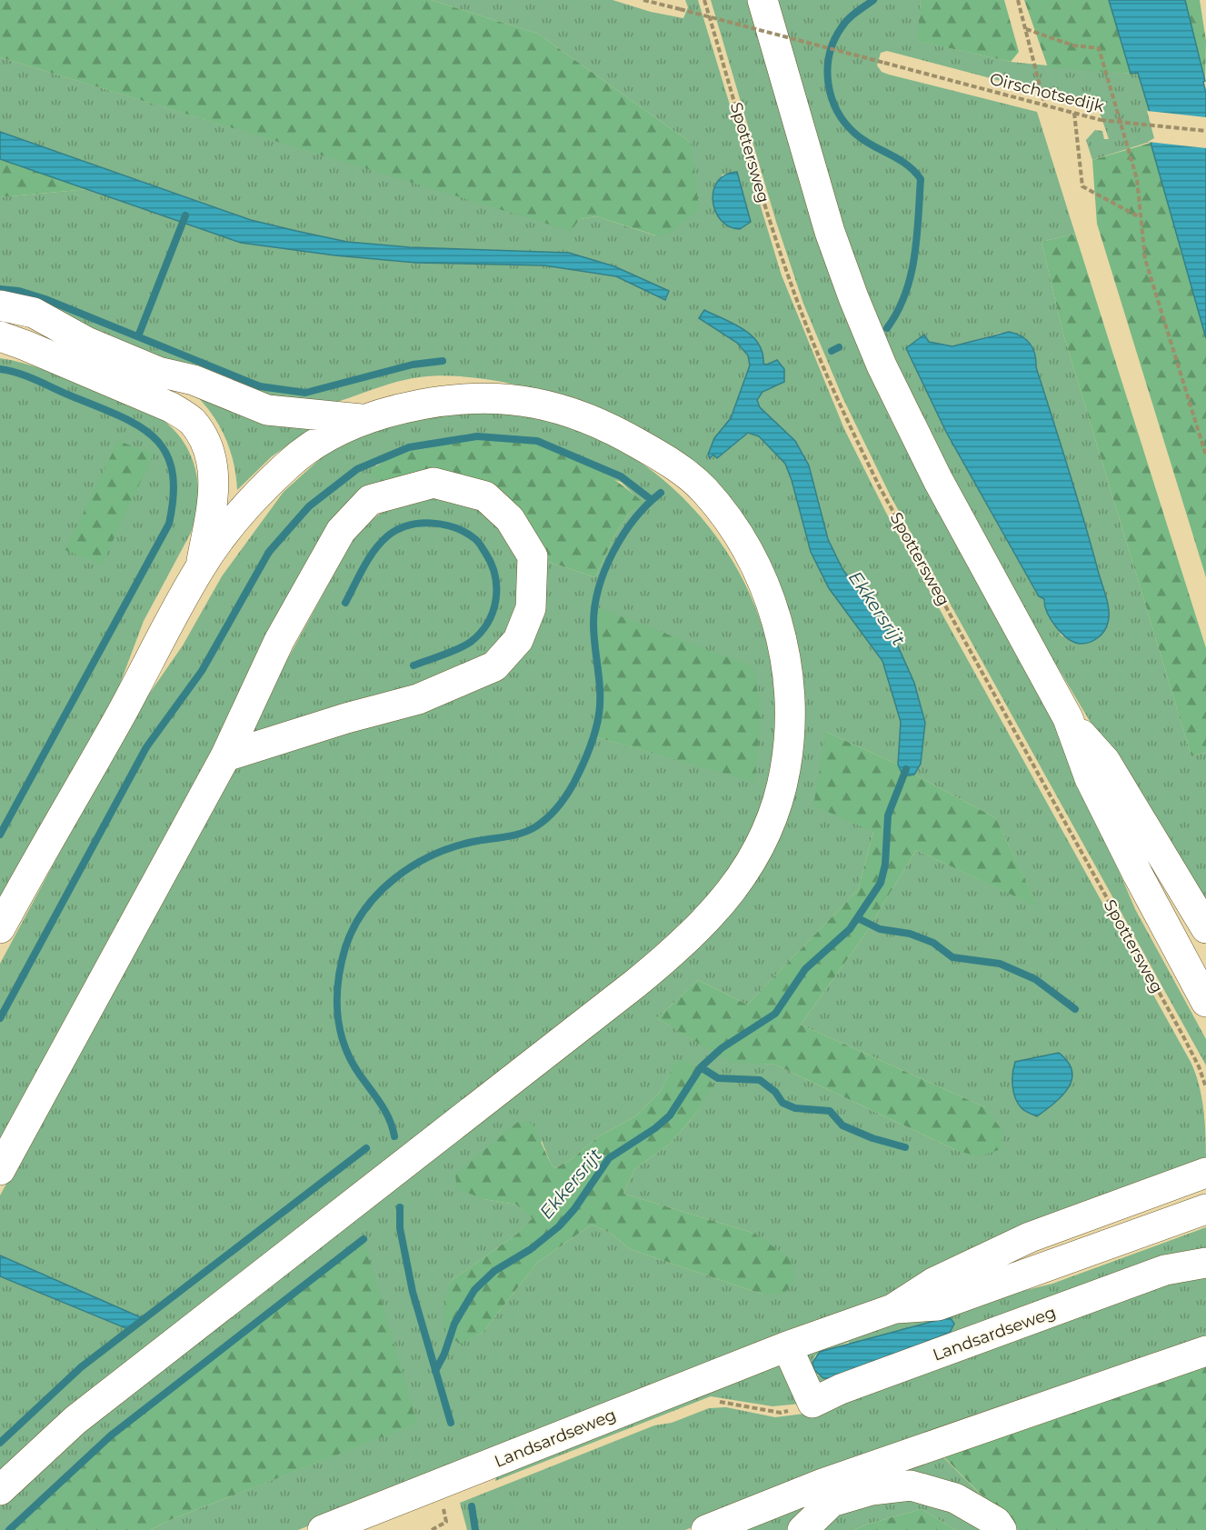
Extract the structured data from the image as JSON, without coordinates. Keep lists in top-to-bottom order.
{
  "streets": {
    "street": ["Landsardseweg"],
    "path": ["Oirschotsedijk", "Spottersweg"]
  },
  "water": ["Ekkersrijt"]
}
